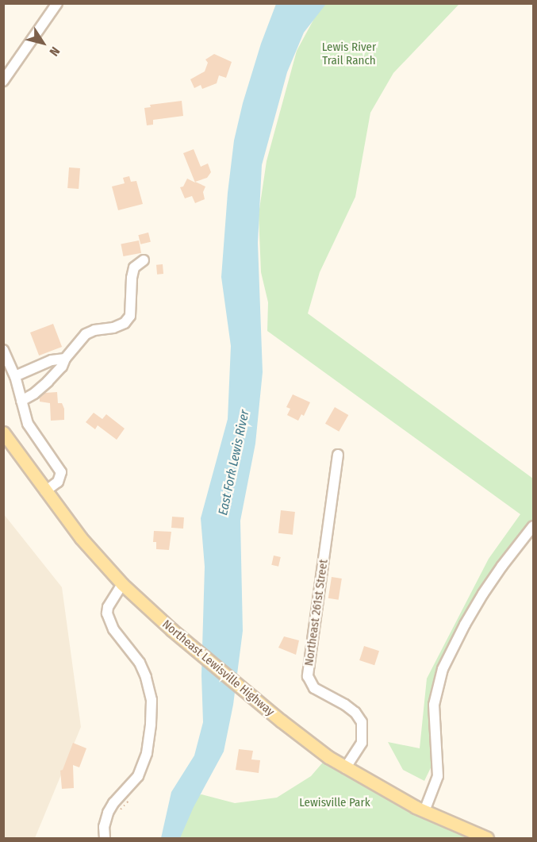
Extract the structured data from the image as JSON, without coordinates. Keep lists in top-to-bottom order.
{
  "streets": {
    "main road": ["Northeast Lewisville Highway"],
    "street": ["Northeast 261st Street"]
  },
  "crossings": [
    ["Northeast 261st Street", "Northeast Lewisville Highway"]
  ],
  "water": ["East Fork Lewis River"],
  "parks": ["Lewis River Trail Ranch", "Lewisville Park"],
  "north": "bottom right"
}
